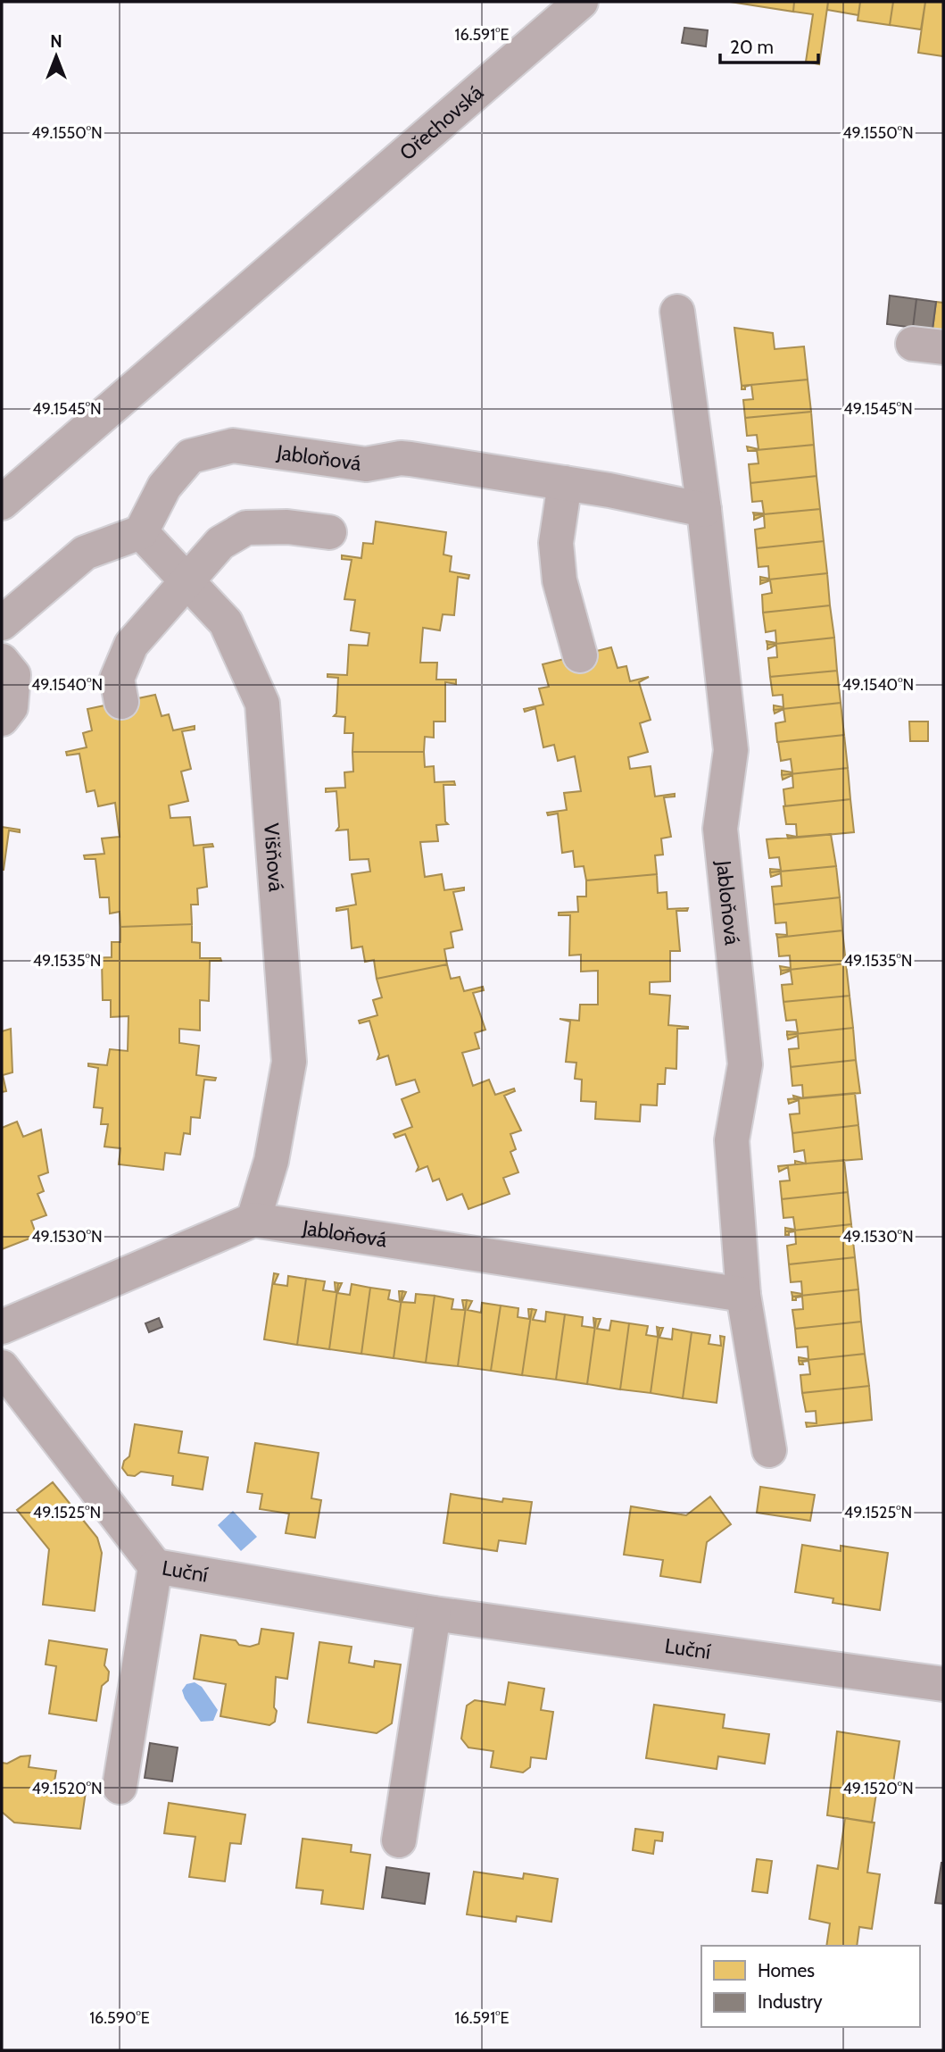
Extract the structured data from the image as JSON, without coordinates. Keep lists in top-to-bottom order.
{
  "streets": {
    "street": [
      "Ořechovská",
      "Jabloňová",
      "Višňová",
      "Luční"
    ]
  },
  "crossings": [
    ["Jabloňová", "Višňová"]
  ],
  "legend": ["Homes", "Industry"],
  "scale_bar": "20 m",
  "north": "top",
  "coordinates": [
    "16.591°E",
    "49.1550°N",
    "49.1545°N",
    "49.1540°N",
    "49.1535°N",
    "49.1530°N",
    "49.1525°N",
    "49.1520°N",
    "16.590°E"
  ]
}
